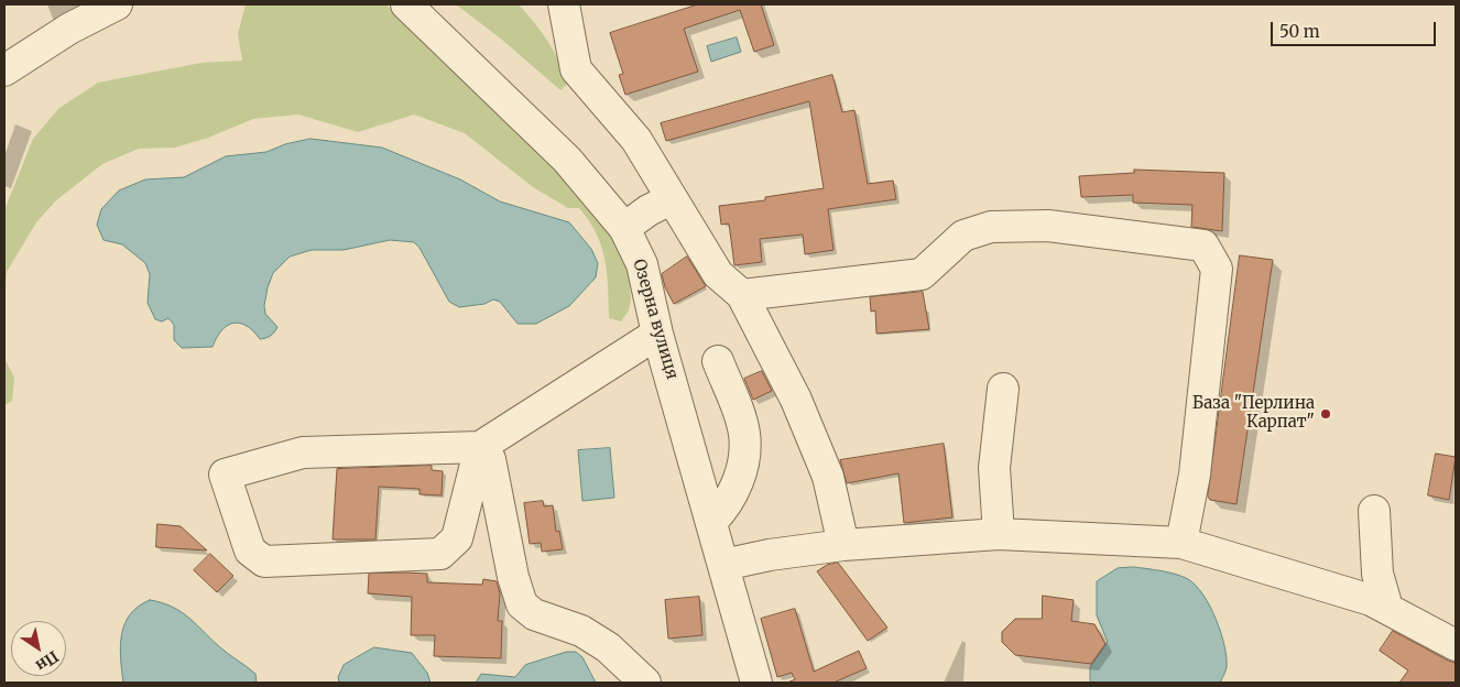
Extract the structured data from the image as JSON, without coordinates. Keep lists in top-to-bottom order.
{
  "streets": {
    "street": ["Озерна вулиця"]
  },
  "places": ["База \"Перлина Карпат\""],
  "scale_bar": "50 m",
  "north": "bottom right"
}
